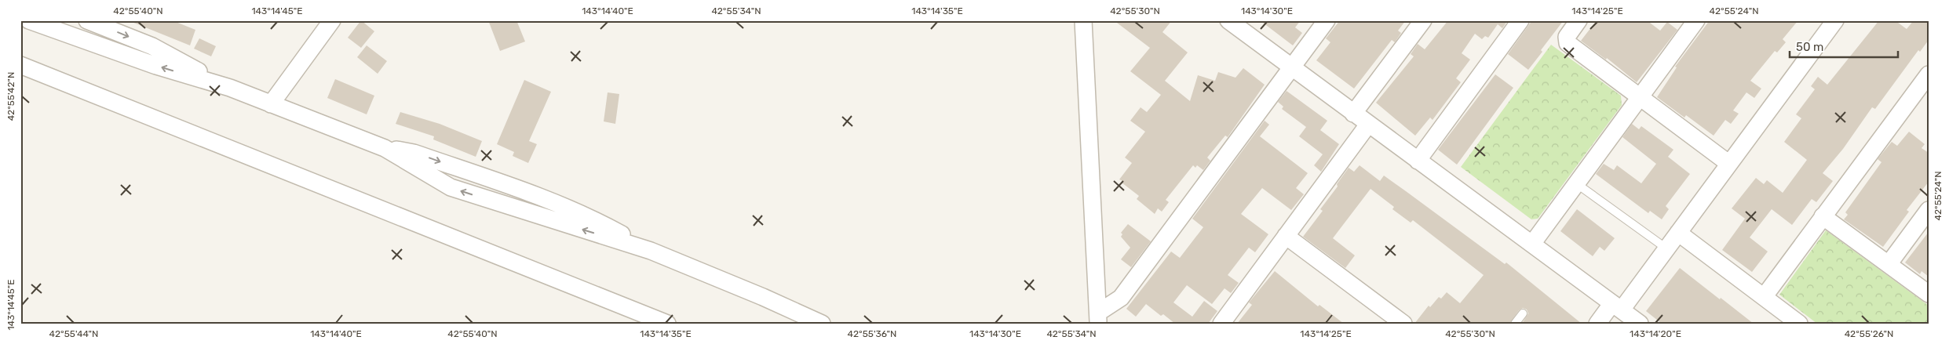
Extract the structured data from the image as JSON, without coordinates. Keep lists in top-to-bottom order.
{
  "scale_bar": "50 m",
  "coordinates": [
    "42°55'40\"N",
    "143°14'45\"E",
    "143°14'40\"E",
    "42°55'34\"N",
    "143°14'35\"E",
    "42°55'30\"N",
    "143°14'30\"E",
    "143°14'25\"E",
    "42°55'24\"N",
    "42°55'42\"N",
    "42°55'44\"N",
    "42°55'36\"N",
    "143°14'20\"E",
    "42°55'26\"N"
  ]
}
